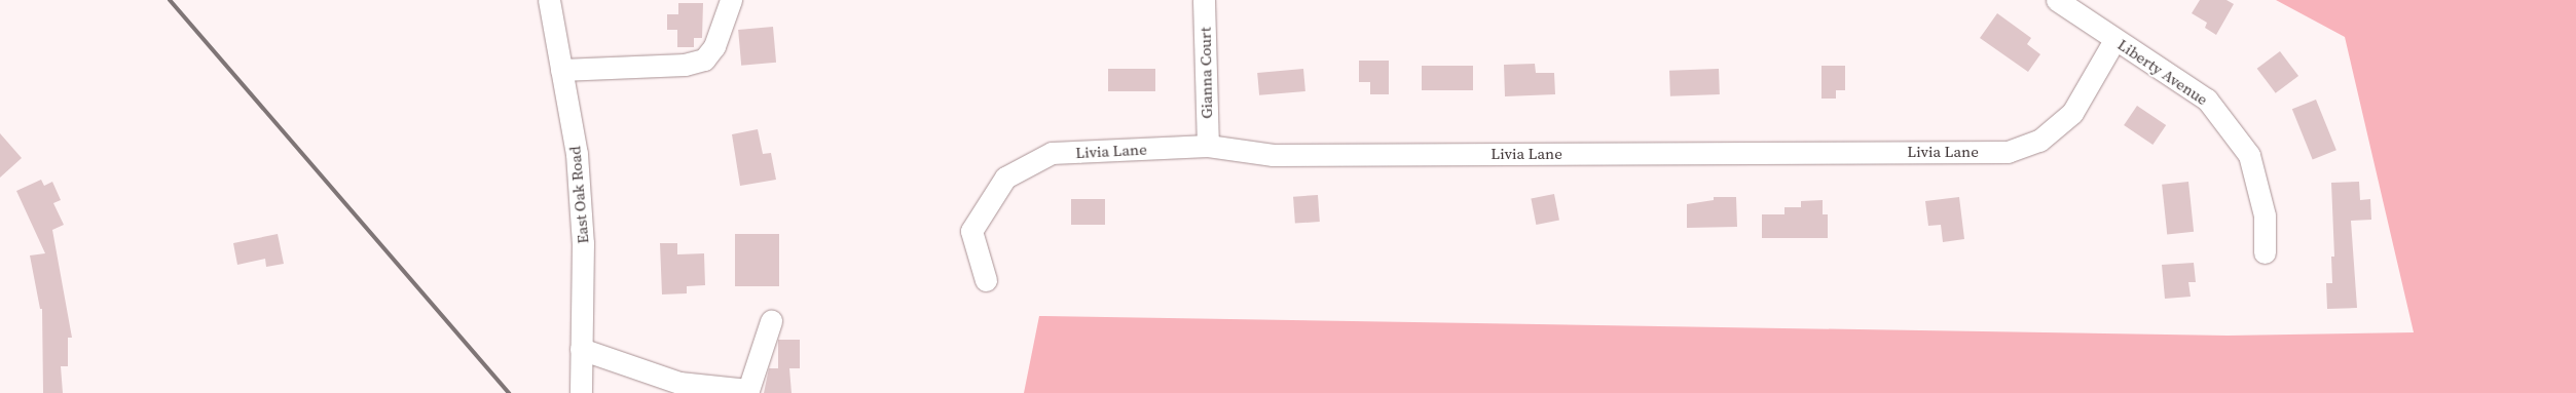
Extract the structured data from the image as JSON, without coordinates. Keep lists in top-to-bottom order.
{
  "streets": {
    "street": [
      "Liberty Avenue",
      "Gianna Court",
      "Livia Lane",
      "East Oak Road"
    ]
  },
  "crossings": [
    ["Liberty Avenue", "Livia Lane"],
    ["Gianna Court", "Livia Lane"]
  ]
}
